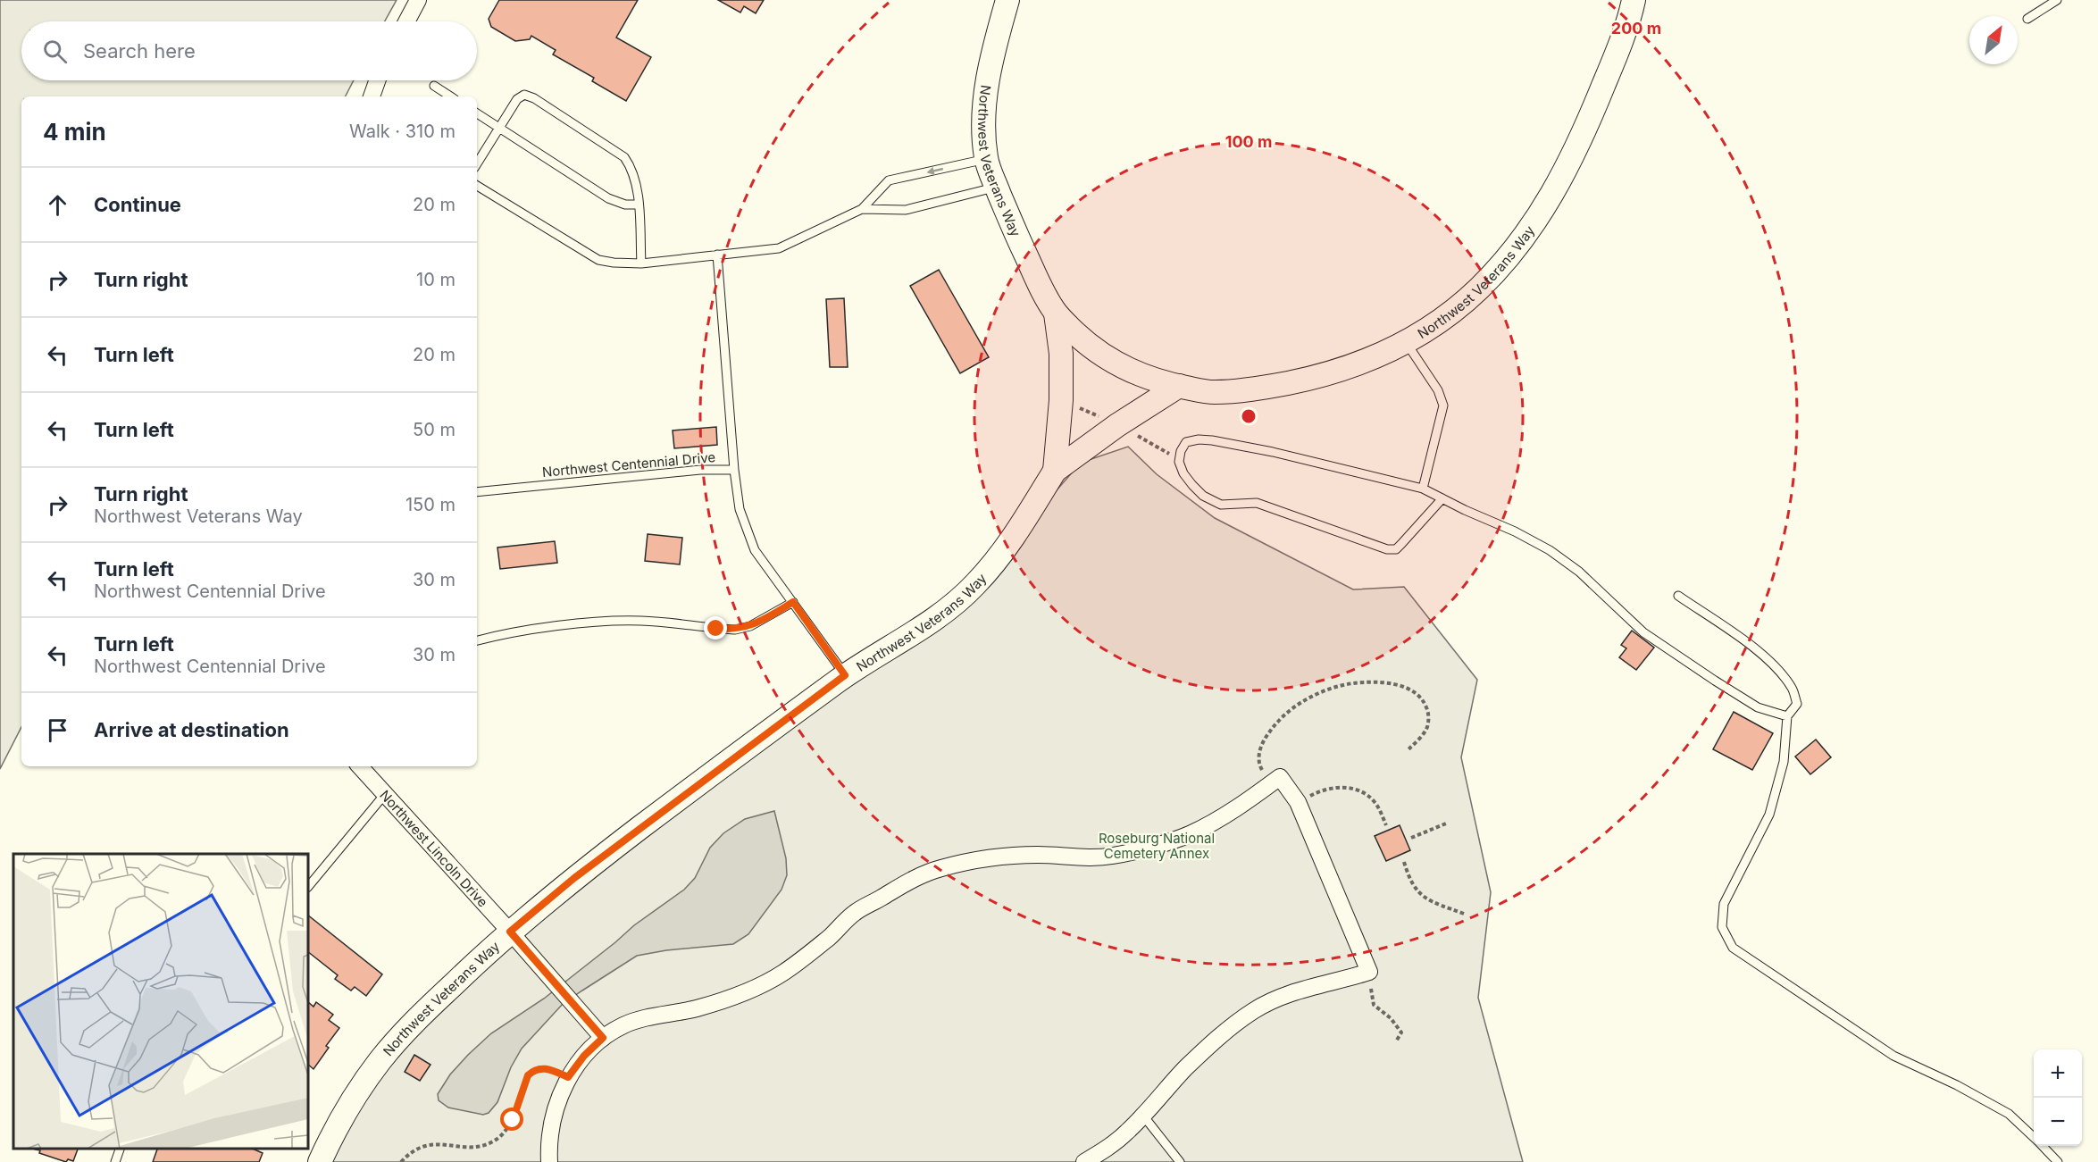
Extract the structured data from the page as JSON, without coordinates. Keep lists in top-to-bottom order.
{
  "streets": {
    "street": ["Northwest Veterans Way", "Northwest Lincoln Drive"],
    "lane": ["Northwest Centennial Drive"]
  },
  "crossings": [
    ["Northwest Veterans Way", "Northwest Centennial Drive"],
    ["Northwest Veterans Way", "Northwest Lincoln Drive"]
  ],
  "parks": ["Roseburg National Cemetery Annex"],
  "north": "top right",
  "page": {
    "search": "Search here",
    "heading": ["4 min", "Walk · 310 m"],
    "list": [
      ["Continue", "20 m"],
      ["Turn right", "10 m"],
      ["Turn left", "20 m"],
      ["Turn left", "50 m"],
      ["Turn right", "Northwest Veterans Way", "150 m"],
      ["Turn left", "Northwest Centennial Drive", "30 m"],
      ["Turn left", "Northwest Centennial Drive", "30 m"],
      "Arrive at destination"
    ],
    "map_buttons": ["+", "−"]
  },
  "rings": ["200 m", "100 m"]
}
